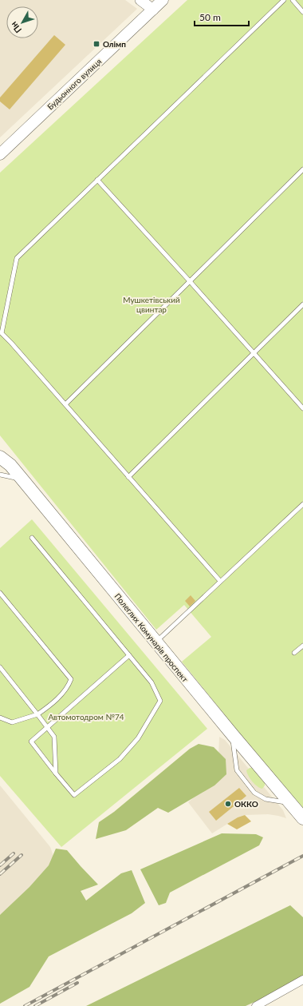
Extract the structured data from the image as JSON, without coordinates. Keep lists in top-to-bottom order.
{
  "streets": {
    "main road": ["Будьонного вулиця", "Полеглих Комунарів проспект"]
  },
  "parks": ["Мушкетівський цвинтар", "Автомотодром №74"],
  "places": {
    "transit": ["Олімп"],
    "other": ["ОККО"]
  },
  "scale_bar": "50 m",
  "north": "bottom left"
}
